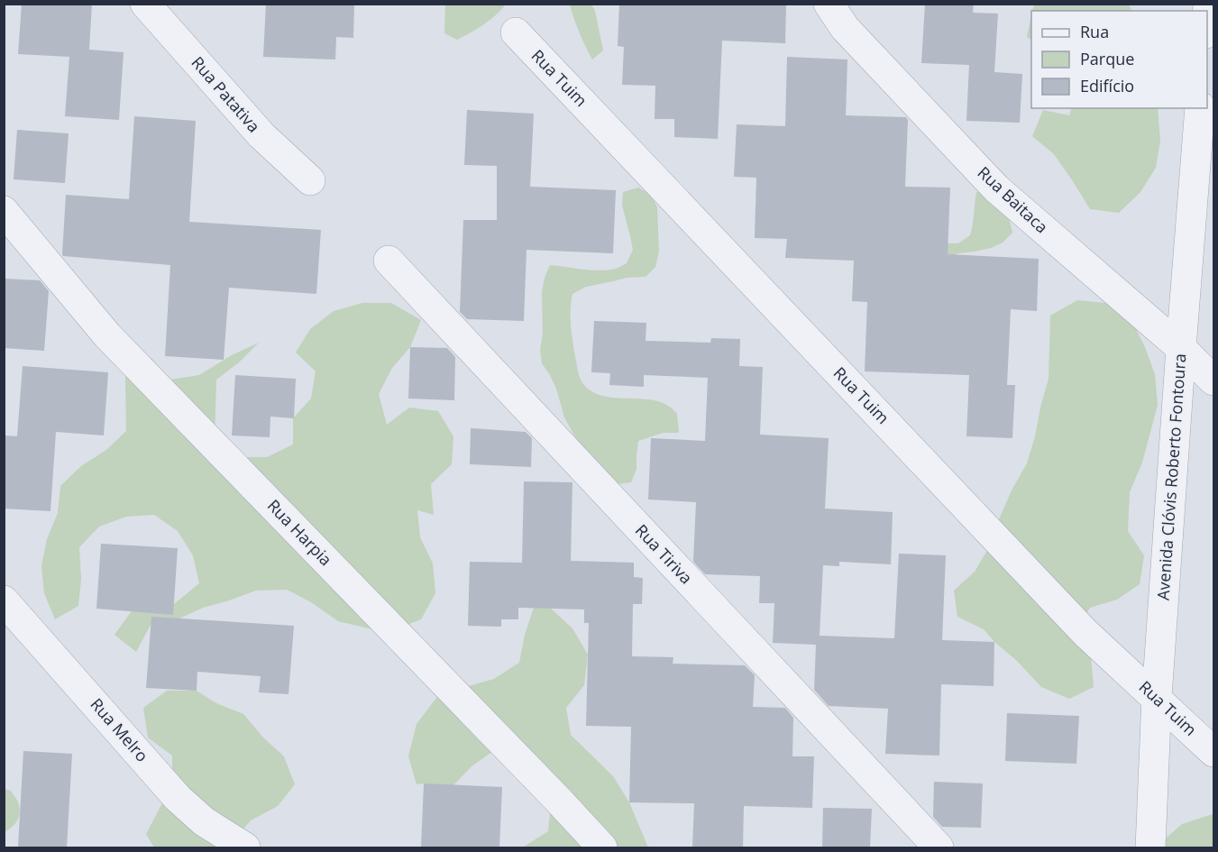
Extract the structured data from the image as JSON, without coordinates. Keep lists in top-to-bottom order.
{
  "streets": {
    "street": [
      "Rua Tuim",
      "Rua Patativa",
      "Rua Baitaca",
      "Avenida Clóvis Roberto Fontoura",
      "Rua Harpia",
      "Rua Tiriva",
      "Rua Melro"
    ]
  },
  "crossings": [
    ["Rua Tuim", "Avenida Clóvis Roberto Fontoura"],
    ["Rua Baitaca", "Avenida Clóvis Roberto Fontoura"]
  ],
  "legend": ["Rua", "Parque", "Edifício"]
}
